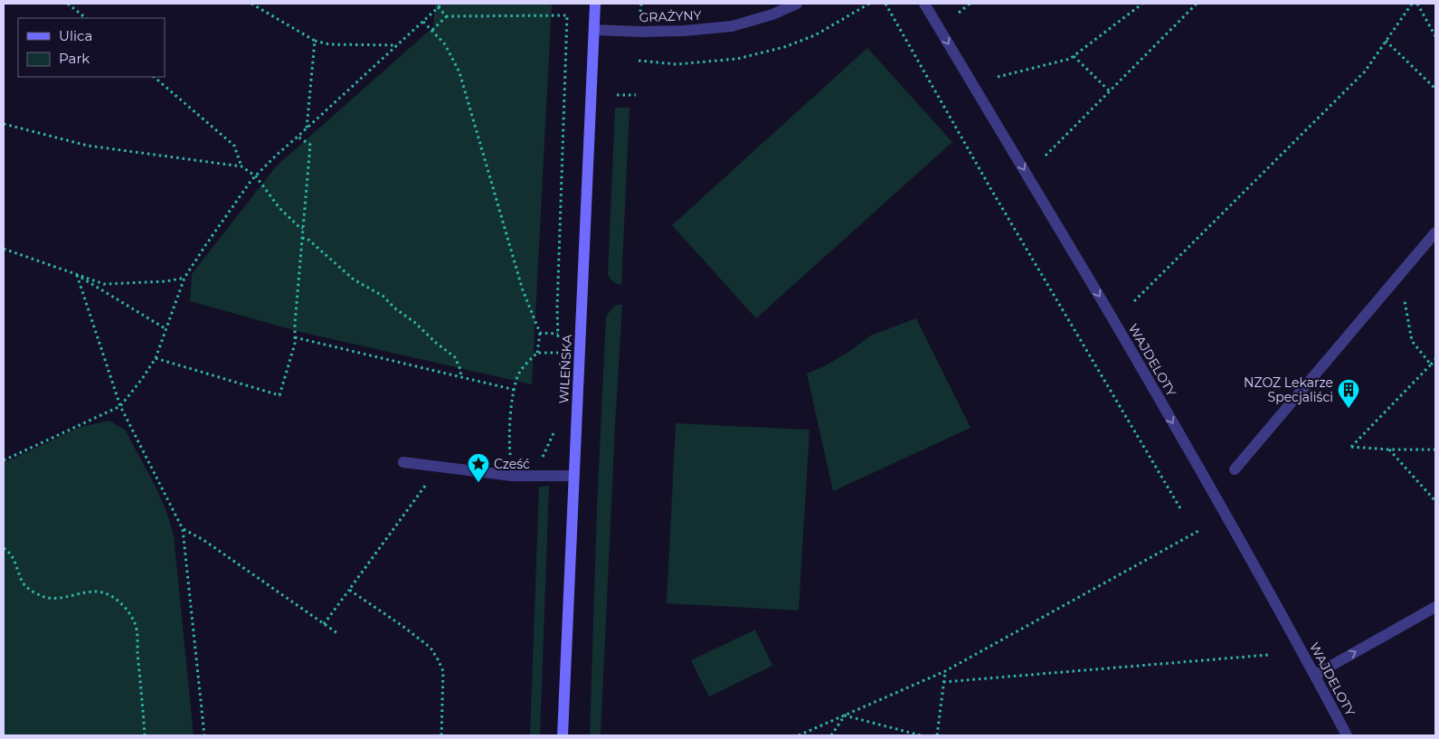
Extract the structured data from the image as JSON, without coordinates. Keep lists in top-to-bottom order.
{
  "streets": {
    "street": ["GRAŻYNY", "WAJDELOTY", "WILEŃSKA"]
  },
  "crossings": [
    ["GRAŻYNY", "WILEŃSKA"]
  ],
  "one_way": ["WAJDELOTY"],
  "places": {
    "building": ["NZOZ Lekarze Specjaliści"],
    "place": ["Cześć"]
  },
  "legend": ["Ulica", "Park"]
}
